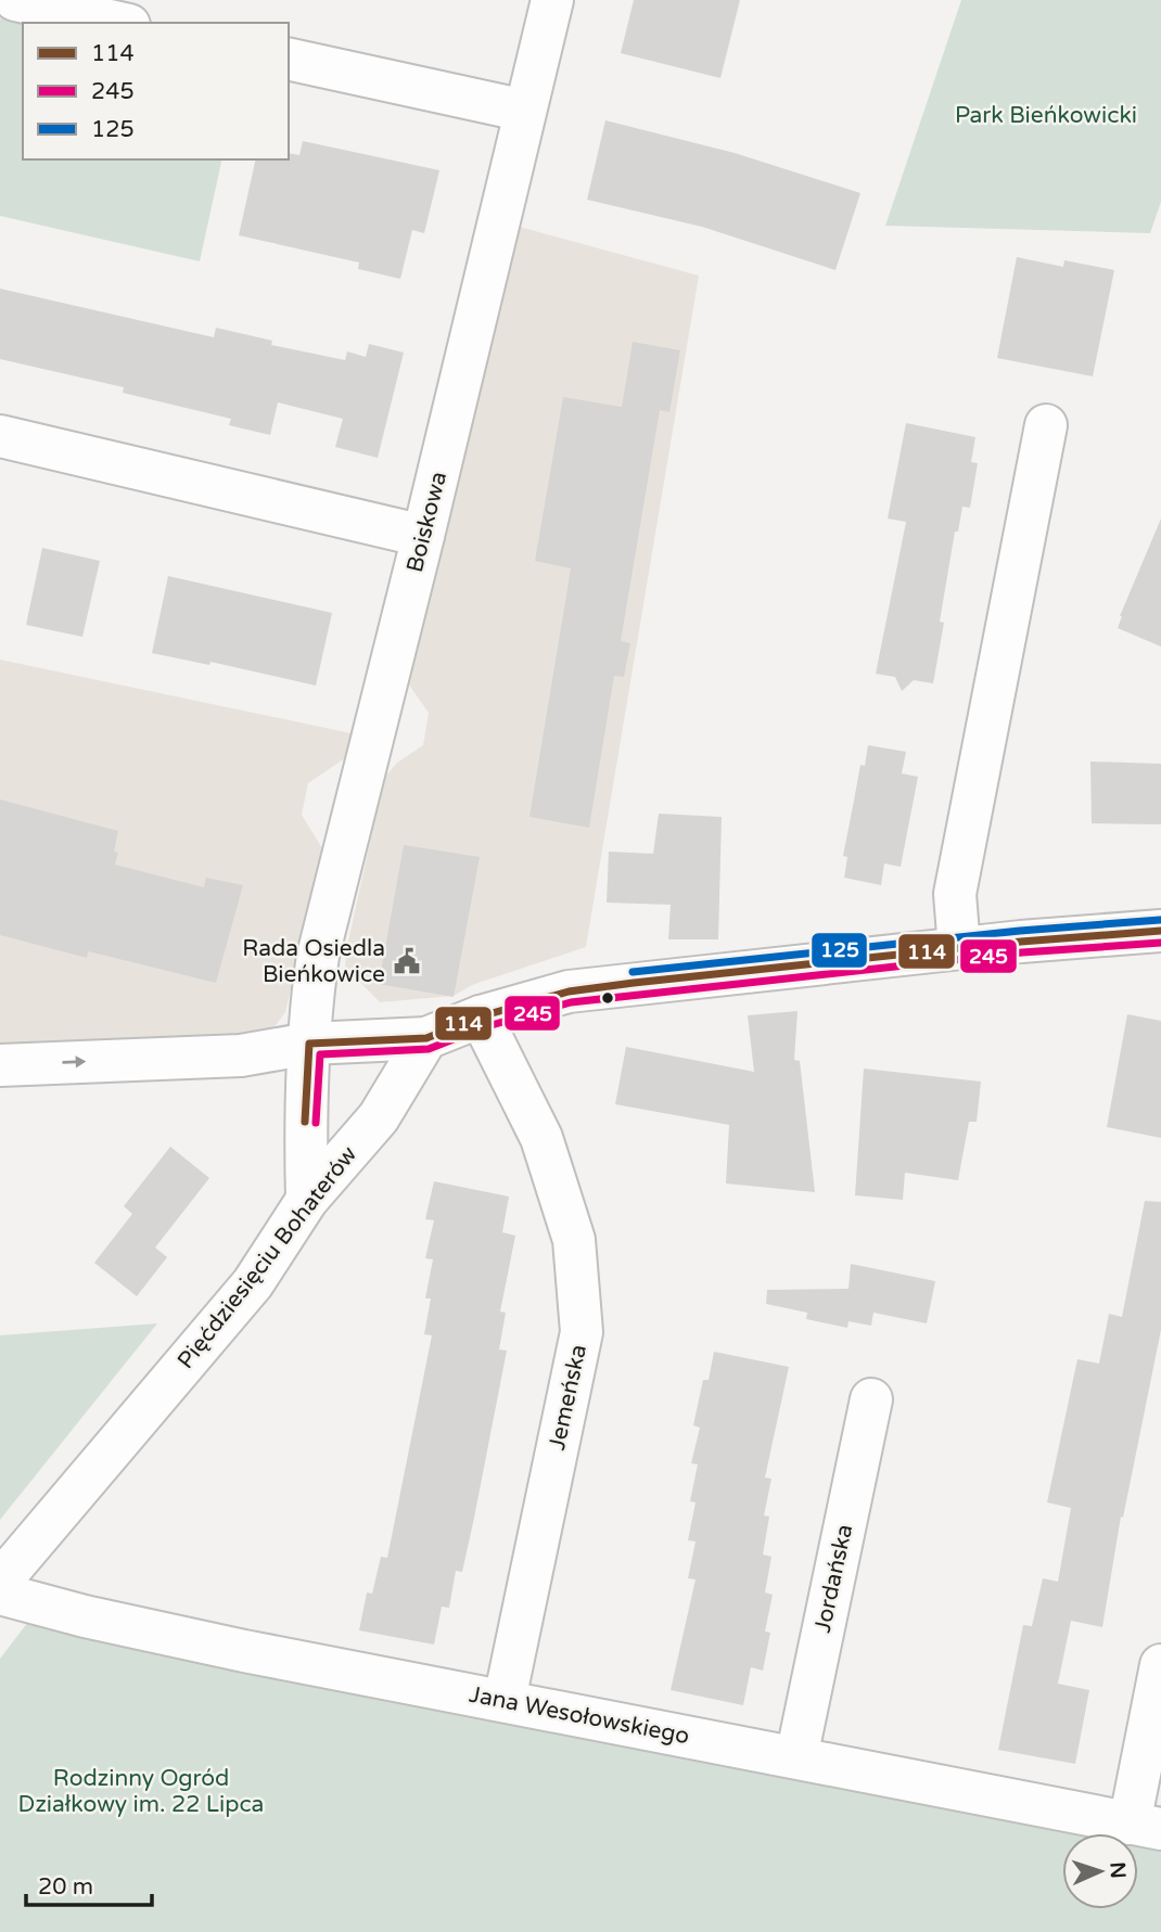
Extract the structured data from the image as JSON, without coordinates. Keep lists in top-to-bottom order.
{
  "streets": {
    "street": [
      "Boiskowa",
      "Pięćdziesięciu Bohaterów",
      "Jemeńska",
      "Jordańska",
      "Jana Wesołowskiego"
    ]
  },
  "crossings": [
    ["Boiskowa", "Pięćdziesięciu Bohaterów"],
    ["Jemeńska", "Jana Wesołowskiego"],
    ["Jordańska", "Jana Wesołowskiego"]
  ],
  "parks": ["Park Bieńkowicki", "Rodzinny Ogród Działkowy im. 22 Lipca"],
  "places": {
    "public building": ["Rada Osiedla Bieńkowice"]
  },
  "lines": ["transit line 125", "transit line 114", "transit line 245"],
  "legend": ["114", "245", "125"],
  "scale_bar": "20 m",
  "north": "right"
}
